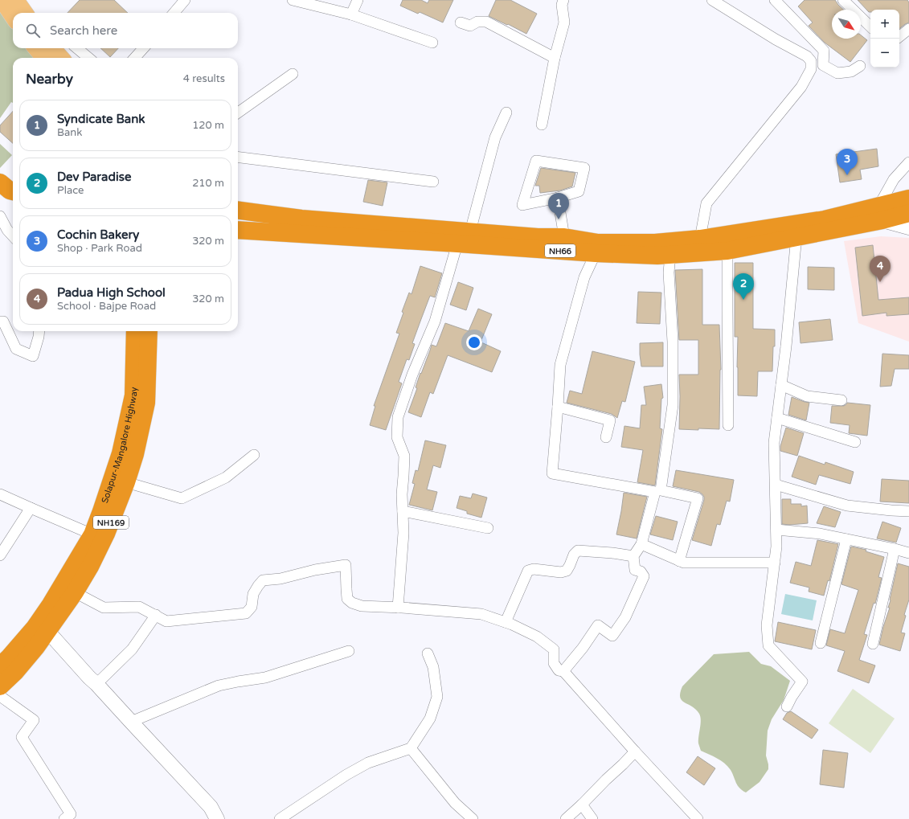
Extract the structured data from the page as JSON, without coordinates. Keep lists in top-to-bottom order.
{
  "streets": {
    "highway": ["NH66", "Solapur-Mangalore Highway", "NH169"]
  },
  "crossings": [
    ["Solapur-Mangalore Highway", "NH169"]
  ],
  "north": "bottom right",
  "page": {
    "map_buttons": ["+", "−"],
    "search": "Search here",
    "heading": ["Nearby", "4 results"],
    "list": [
      {
        "mark": "1",
        "name": "Syndicate Bank",
        "note": "Bank",
        "value": "120 m"
      },
      {
        "mark": "2",
        "name": "Dev Paradise",
        "note": "Place",
        "value": "210 m"
      },
      {
        "mark": "3",
        "name": "Cochin Bakery",
        "note": "Shop · Park Road",
        "value": "320 m"
      },
      {
        "mark": "4",
        "name": "Padua High School",
        "note": "School · Bajpe Road",
        "value": "320 m"
      }
    ],
    "pins": [
      "3",
      "1",
      "4",
      "2"
    ]
  }
}
